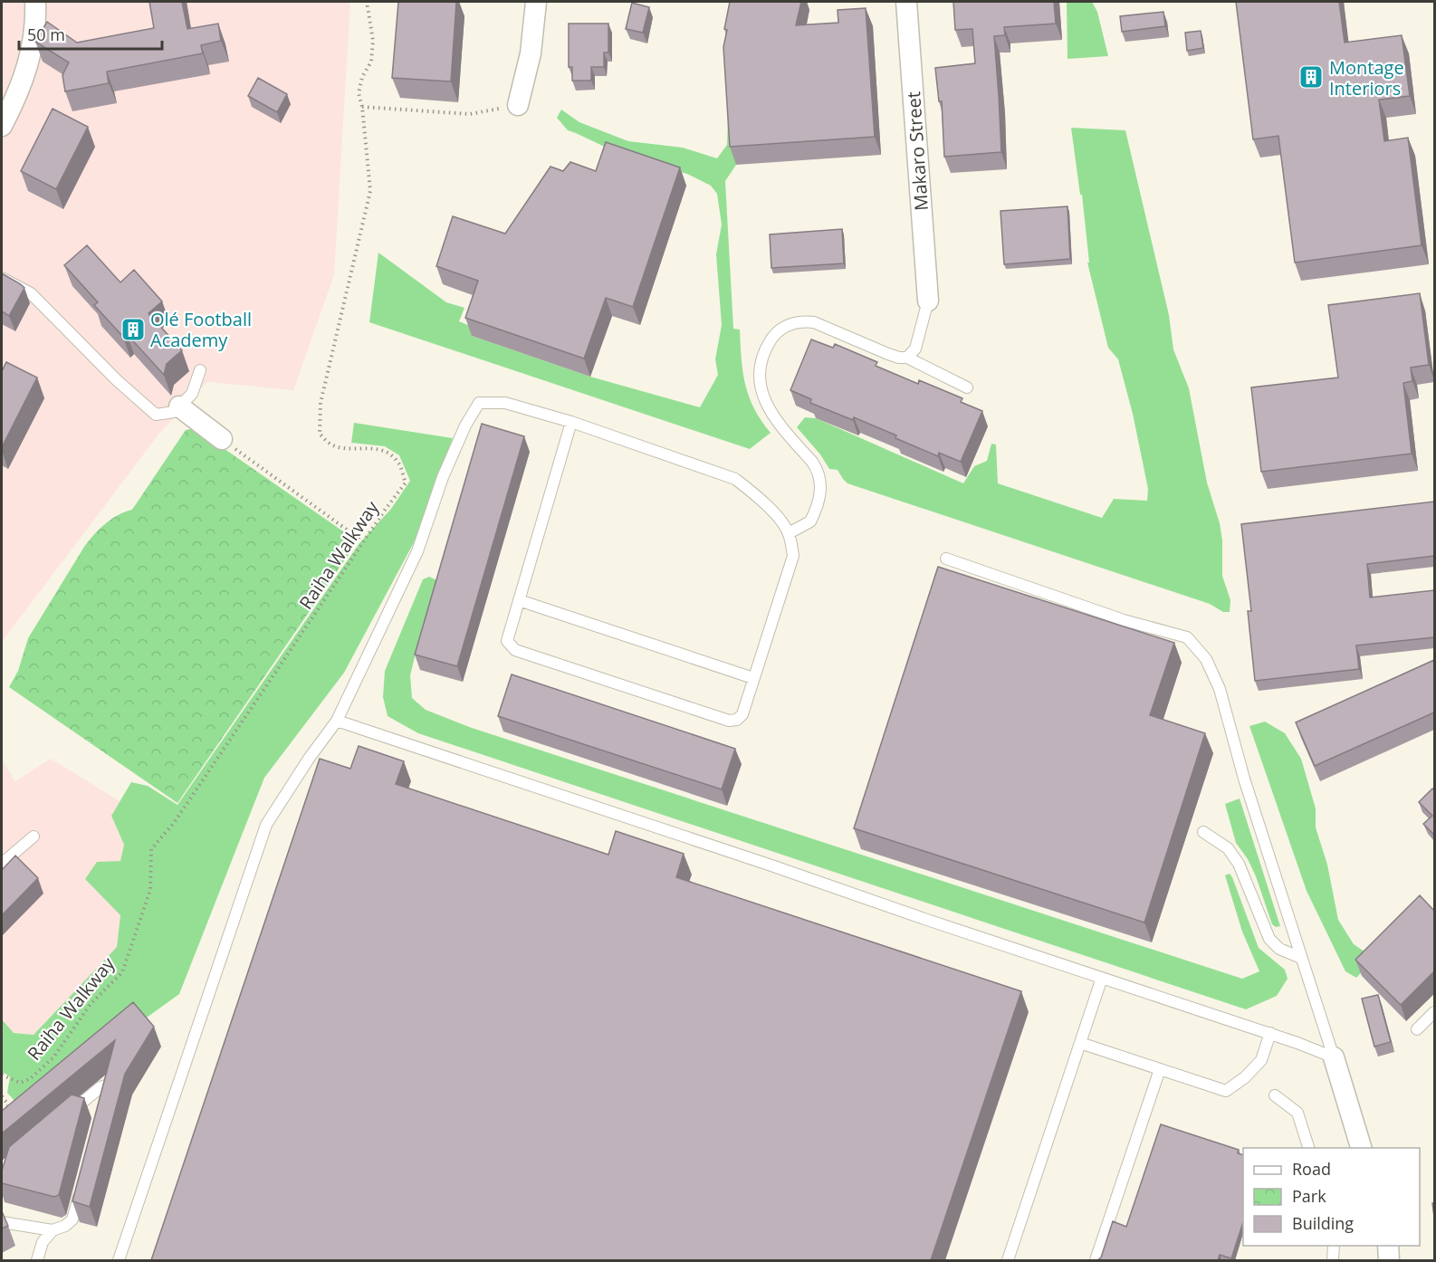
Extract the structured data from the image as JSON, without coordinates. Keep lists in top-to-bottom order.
{
  "streets": {
    "street": ["Makaro Street"],
    "path": ["Raiha Walkway"]
  },
  "places": {
    "building": ["Montage Interiors", "Olé Football Academy"]
  },
  "legend": ["Road", "Park", "Building"],
  "scale_bar": "50 m"
}
